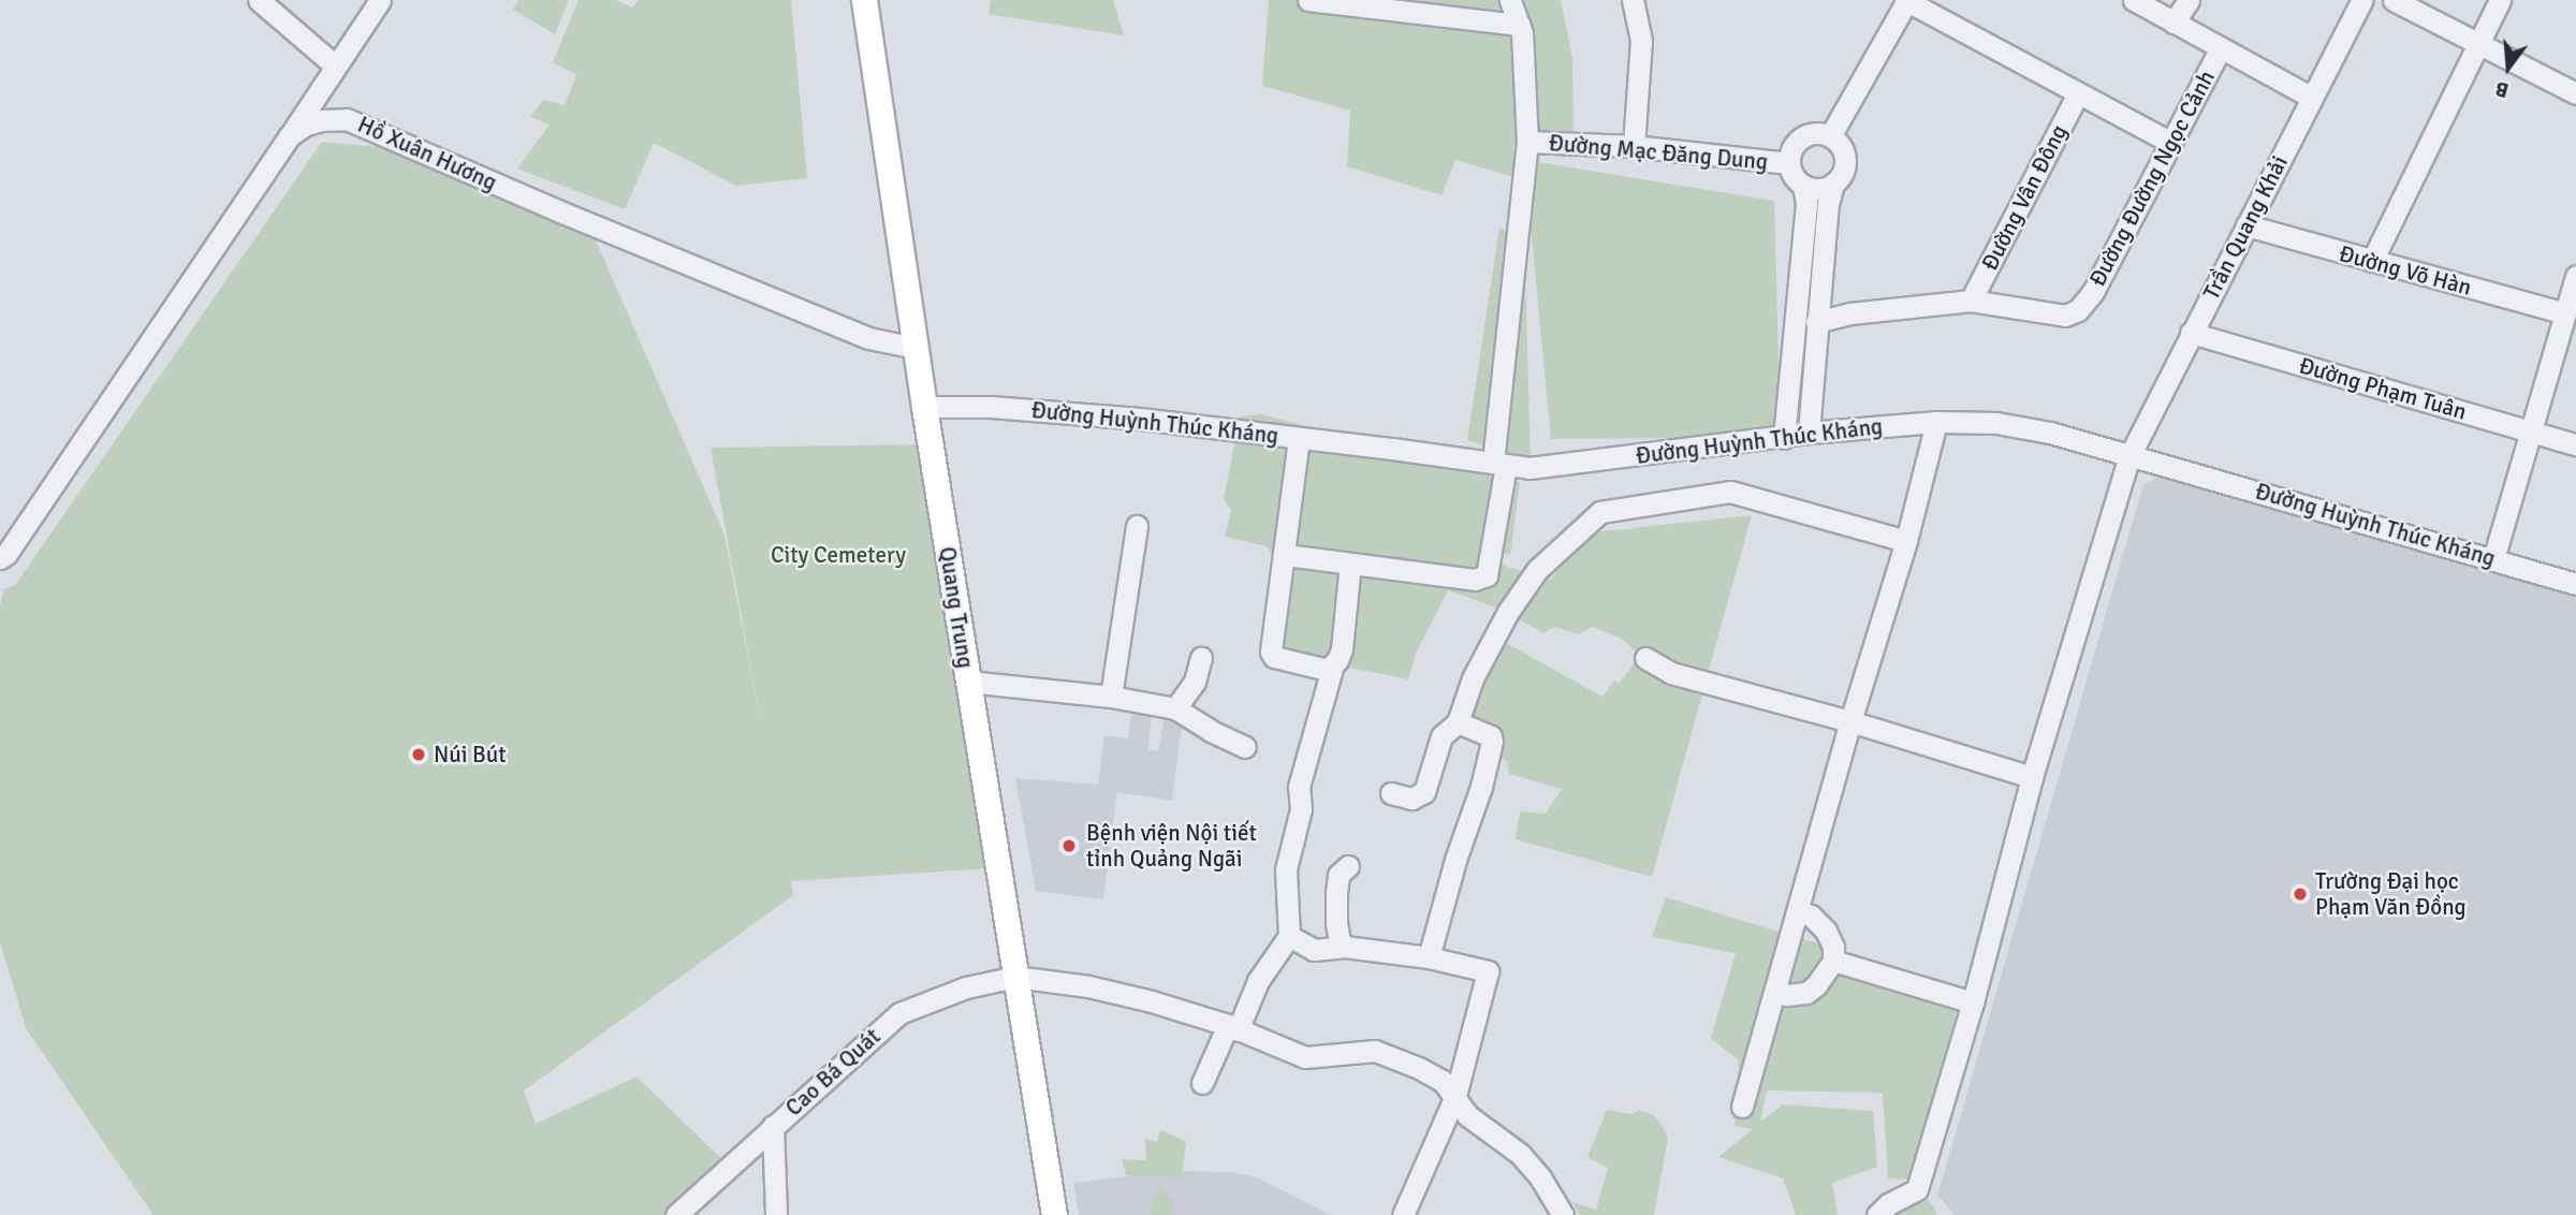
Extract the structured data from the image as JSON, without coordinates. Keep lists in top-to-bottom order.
{
  "streets": {
    "main road": ["Quang Trung"],
    "street": [
      "Đường Mạc Đăng Dung",
      "Hồ Xuân Hương",
      "Đường Đường Ngọc Cảnh",
      "Đường Vân Đông",
      "Trần Quang Khải",
      "Đường Võ Hàn",
      "Đường Phạm Tuân",
      "Đường Huỳnh Thúc Kháng",
      "Cao Bá Quát"
    ]
  },
  "crossings": [
    ["Hồ Xuân Hương", "Quang Trung"],
    ["Đường Đường Ngọc Cảnh", "Đường Vân Đông"],
    ["Trần Quang Khải", "Đường Võ Hàn"],
    ["Trần Quang Khải", "Đường Phạm Tuân"],
    ["Trần Quang Khải", "Đường Huỳnh Thúc Kháng"],
    ["Đường Huỳnh Thúc Kháng", "Quang Trung"],
    ["Quang Trung", "Cao Bá Quát"]
  ],
  "parks": ["City Cemetery"],
  "places": ["Núi Bút", "Bệnh viện Nội tiết tỉnh Quảng Ngãi", "Trường Đại học Phạm Văn Đồng"],
  "north": "bottom"
}
